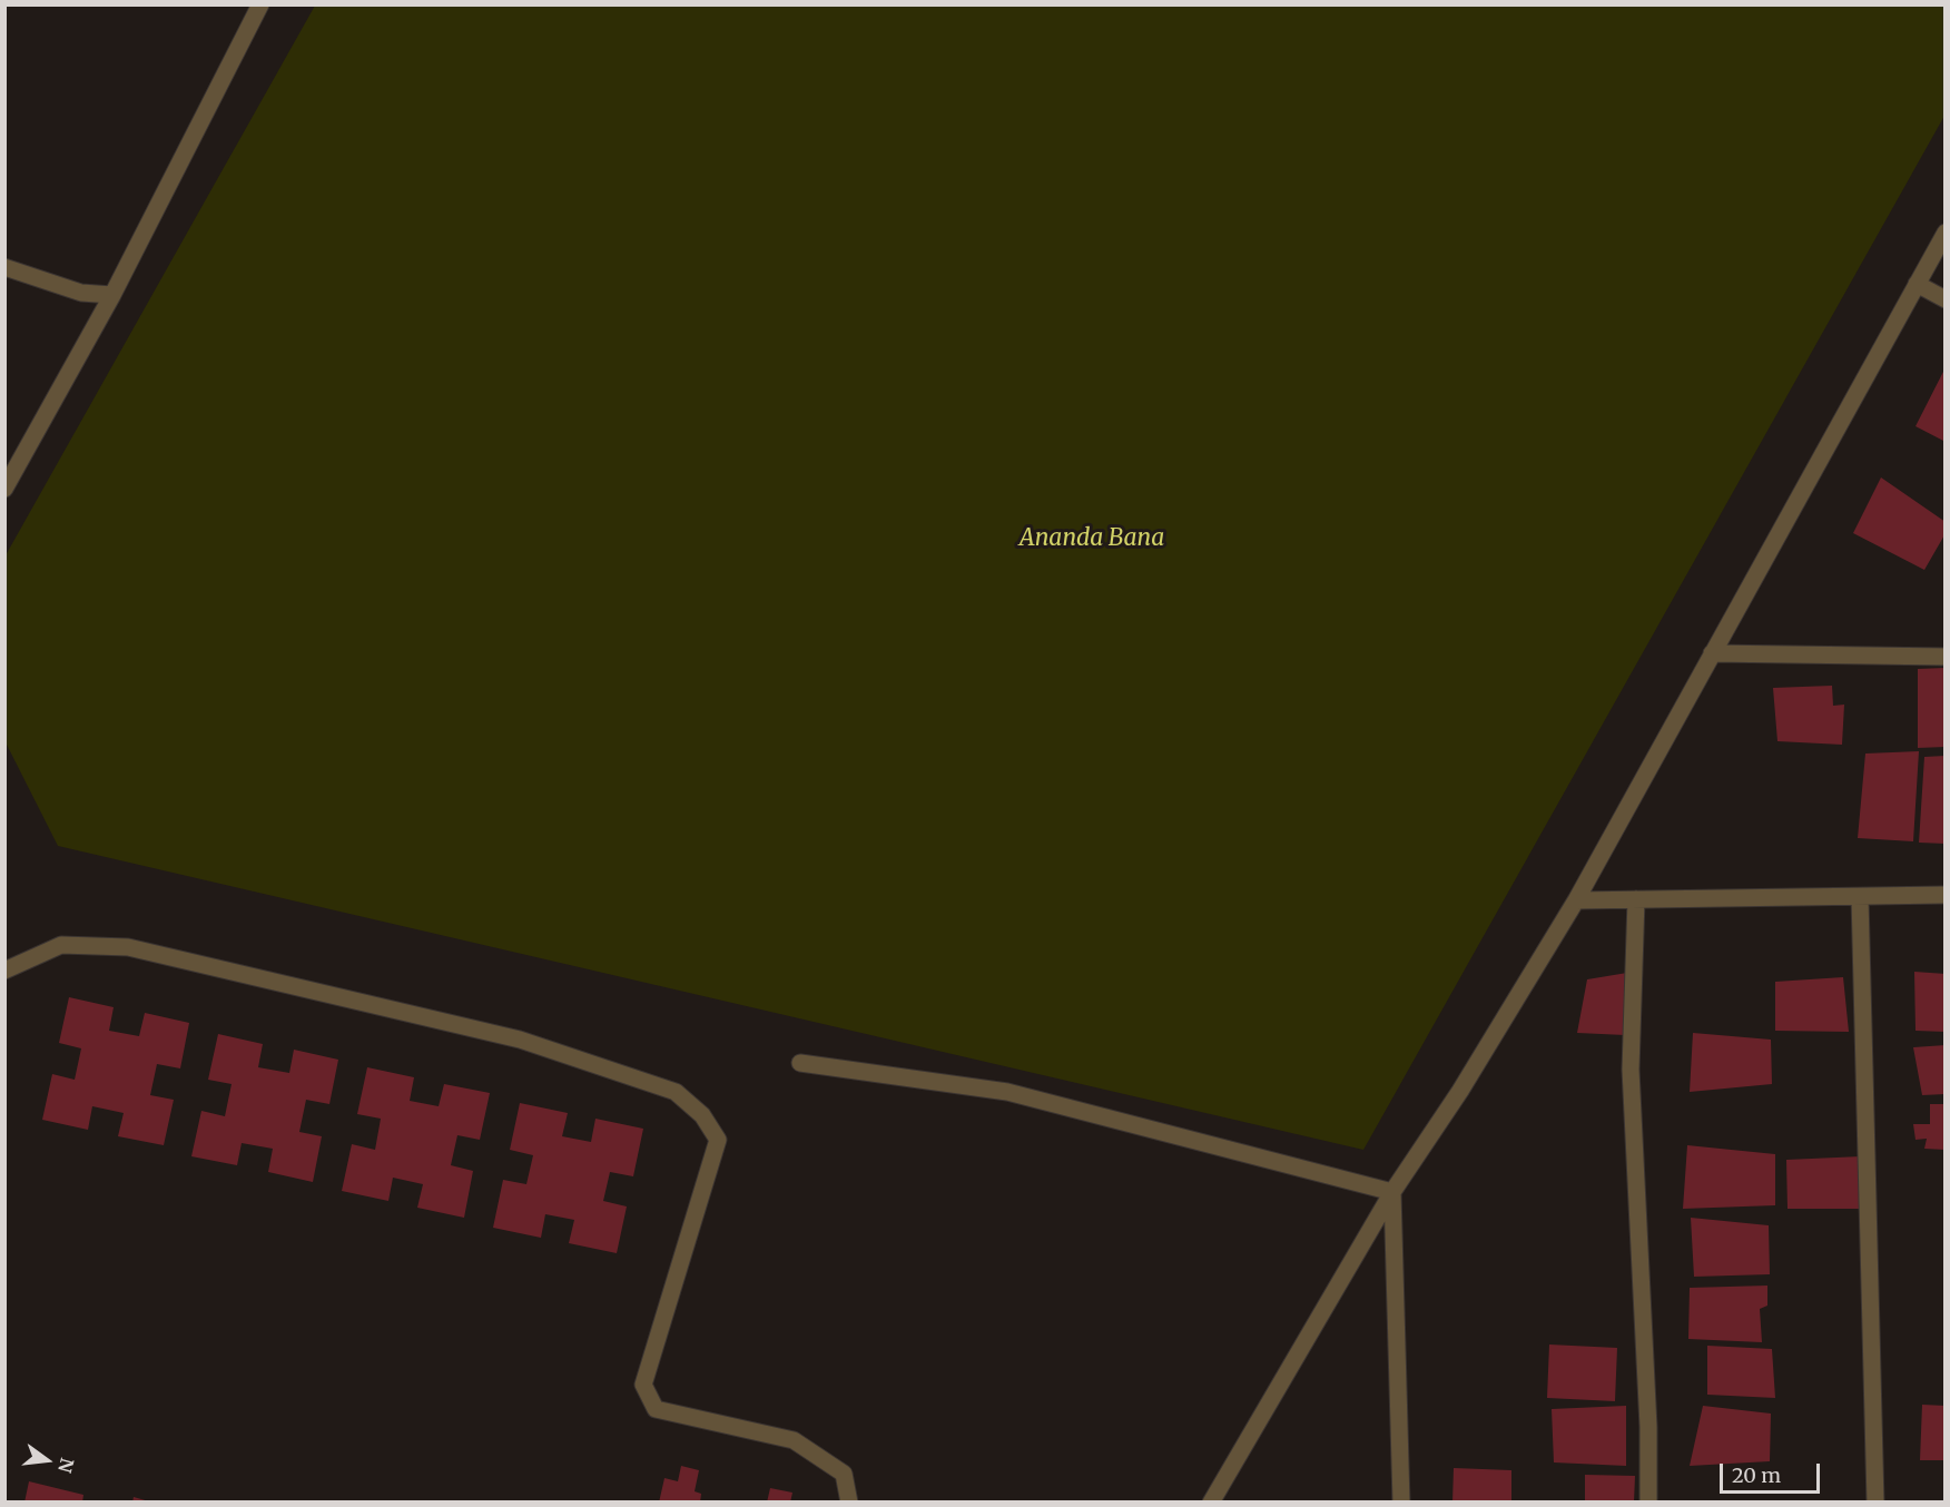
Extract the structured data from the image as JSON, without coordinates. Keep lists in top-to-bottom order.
{
  "parks": ["Ananda Bana"],
  "scale_bar": "20 m",
  "north": "right"
}
